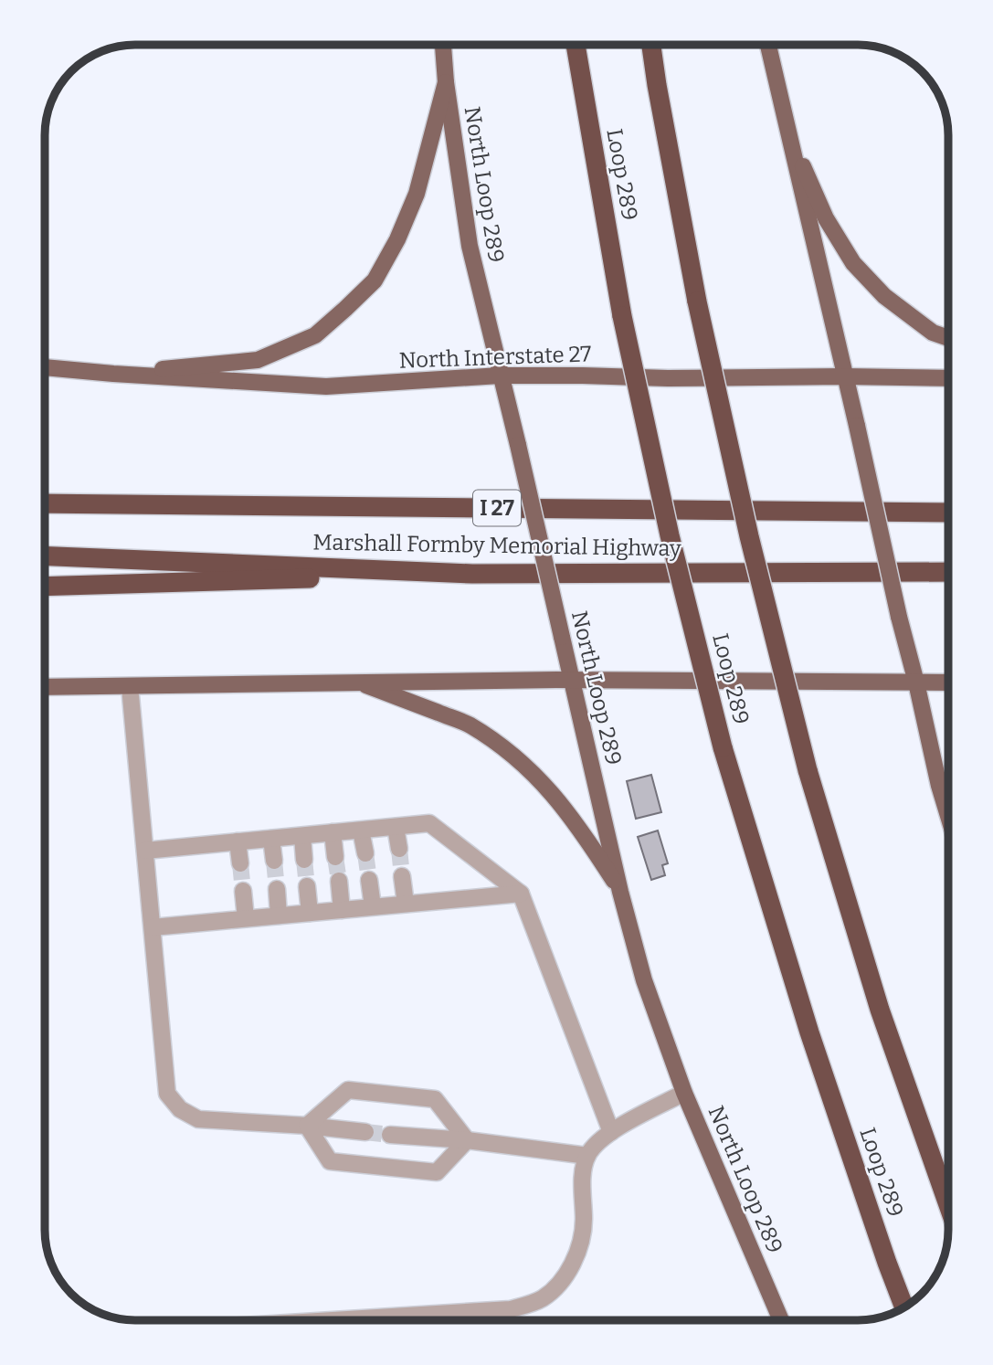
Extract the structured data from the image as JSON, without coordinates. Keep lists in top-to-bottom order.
{
  "streets": {
    "highway": ["Loop 289", "I 27", "Marshall Formby Memorial Highway"],
    "main road": ["North Loop 289", "North Interstate 27"]
  },
  "crossings": [
    ["North Loop 289", "North Interstate 27"]
  ]
}
